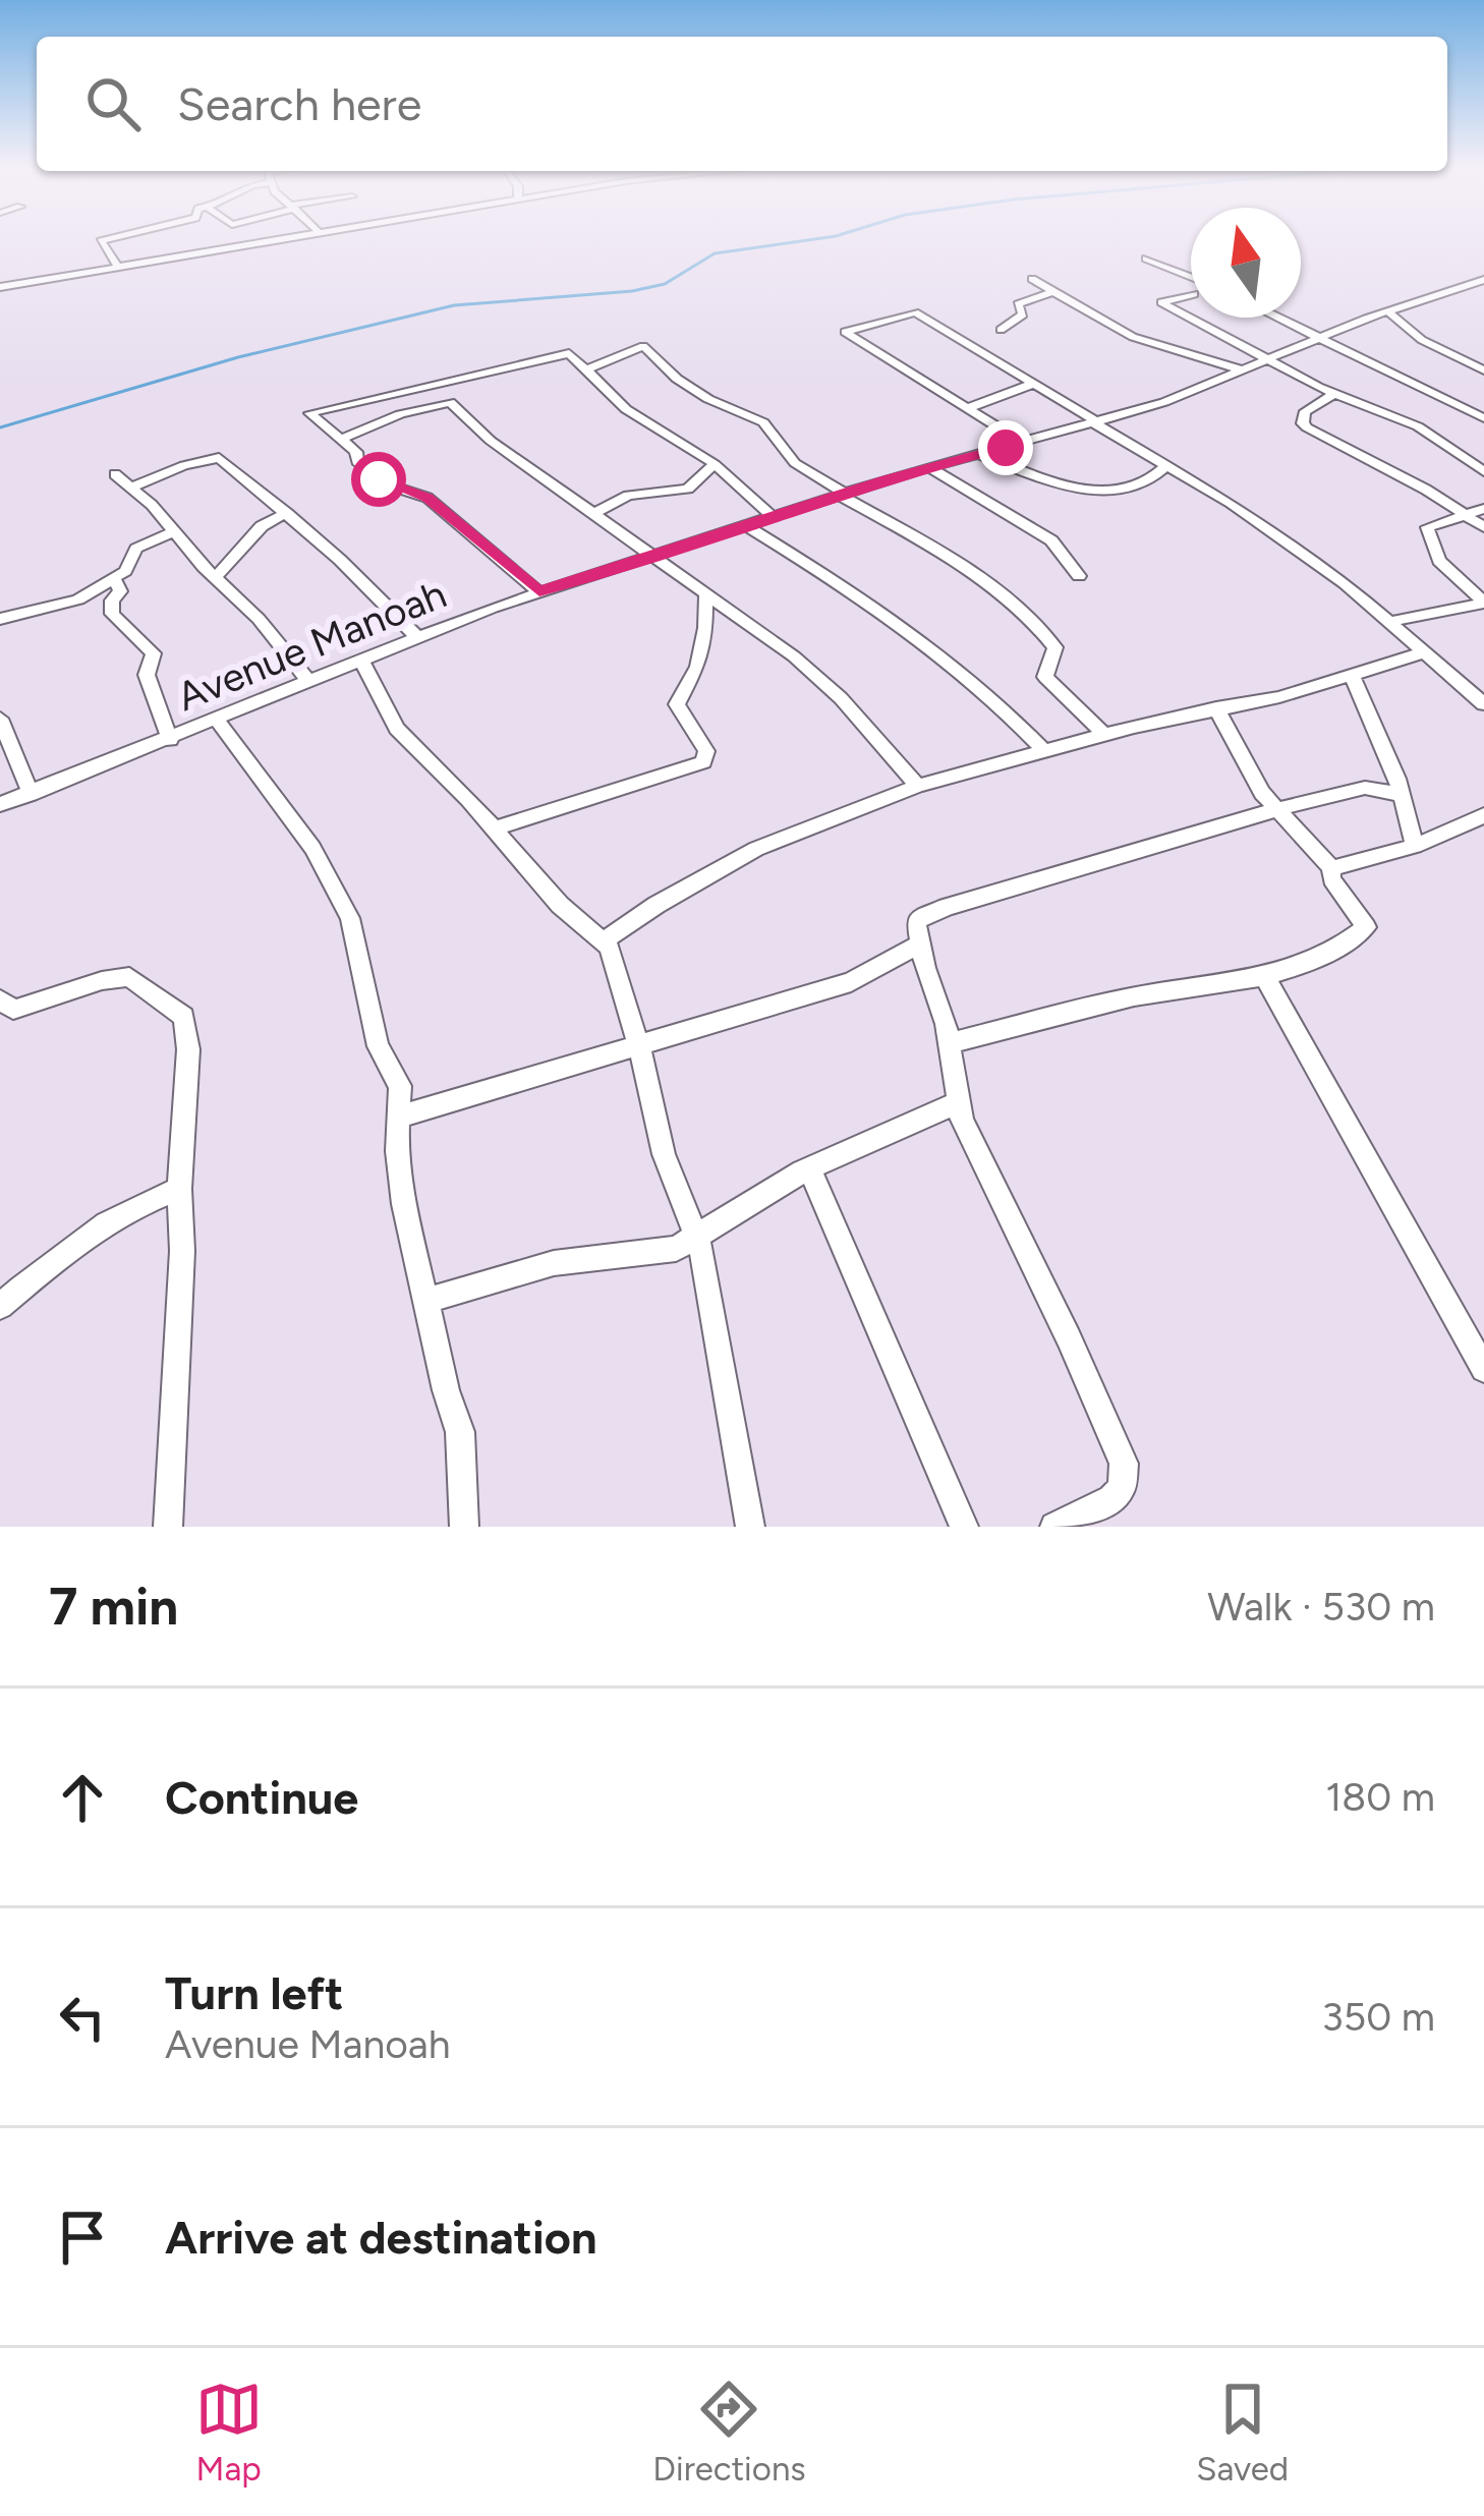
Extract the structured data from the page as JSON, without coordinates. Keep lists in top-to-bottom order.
{
  "streets": {
    "street": ["Avenue Manoah"]
  },
  "north": "top",
  "page": {
    "search": "Search here",
    "heading": ["7 min", "Walk · 530 m"],
    "list": [
      ["Continue", "180 m"],
      ["Turn left", "Avenue Manoah", "350 m"],
      "Arrive at destination"
    ],
    "nav": ["Map", "Directions", "Saved"]
  }
}
